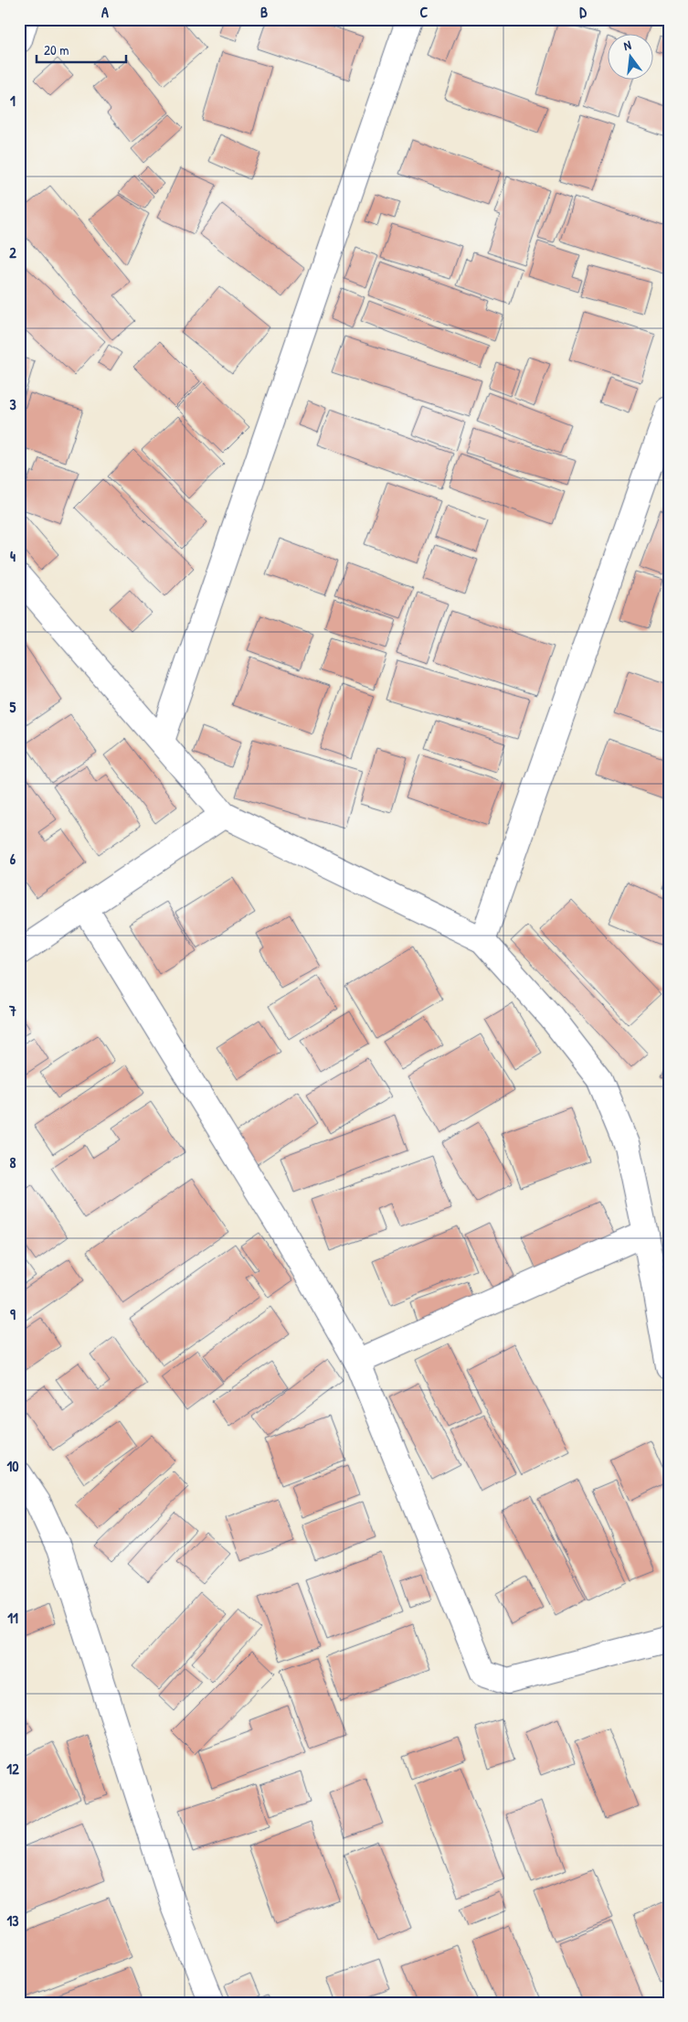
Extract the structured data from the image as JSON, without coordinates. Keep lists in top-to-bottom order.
{
  "scale_bar": "20 m",
  "north": "top",
  "grid": {
    "columns": [
      "A",
      "B",
      "C",
      "D"
    ],
    "rows": [
      "1",
      "2",
      "3",
      "4",
      "5",
      "6",
      "7",
      "8",
      "9",
      "10",
      "11",
      "12",
      "13"
    ]
  }
}
